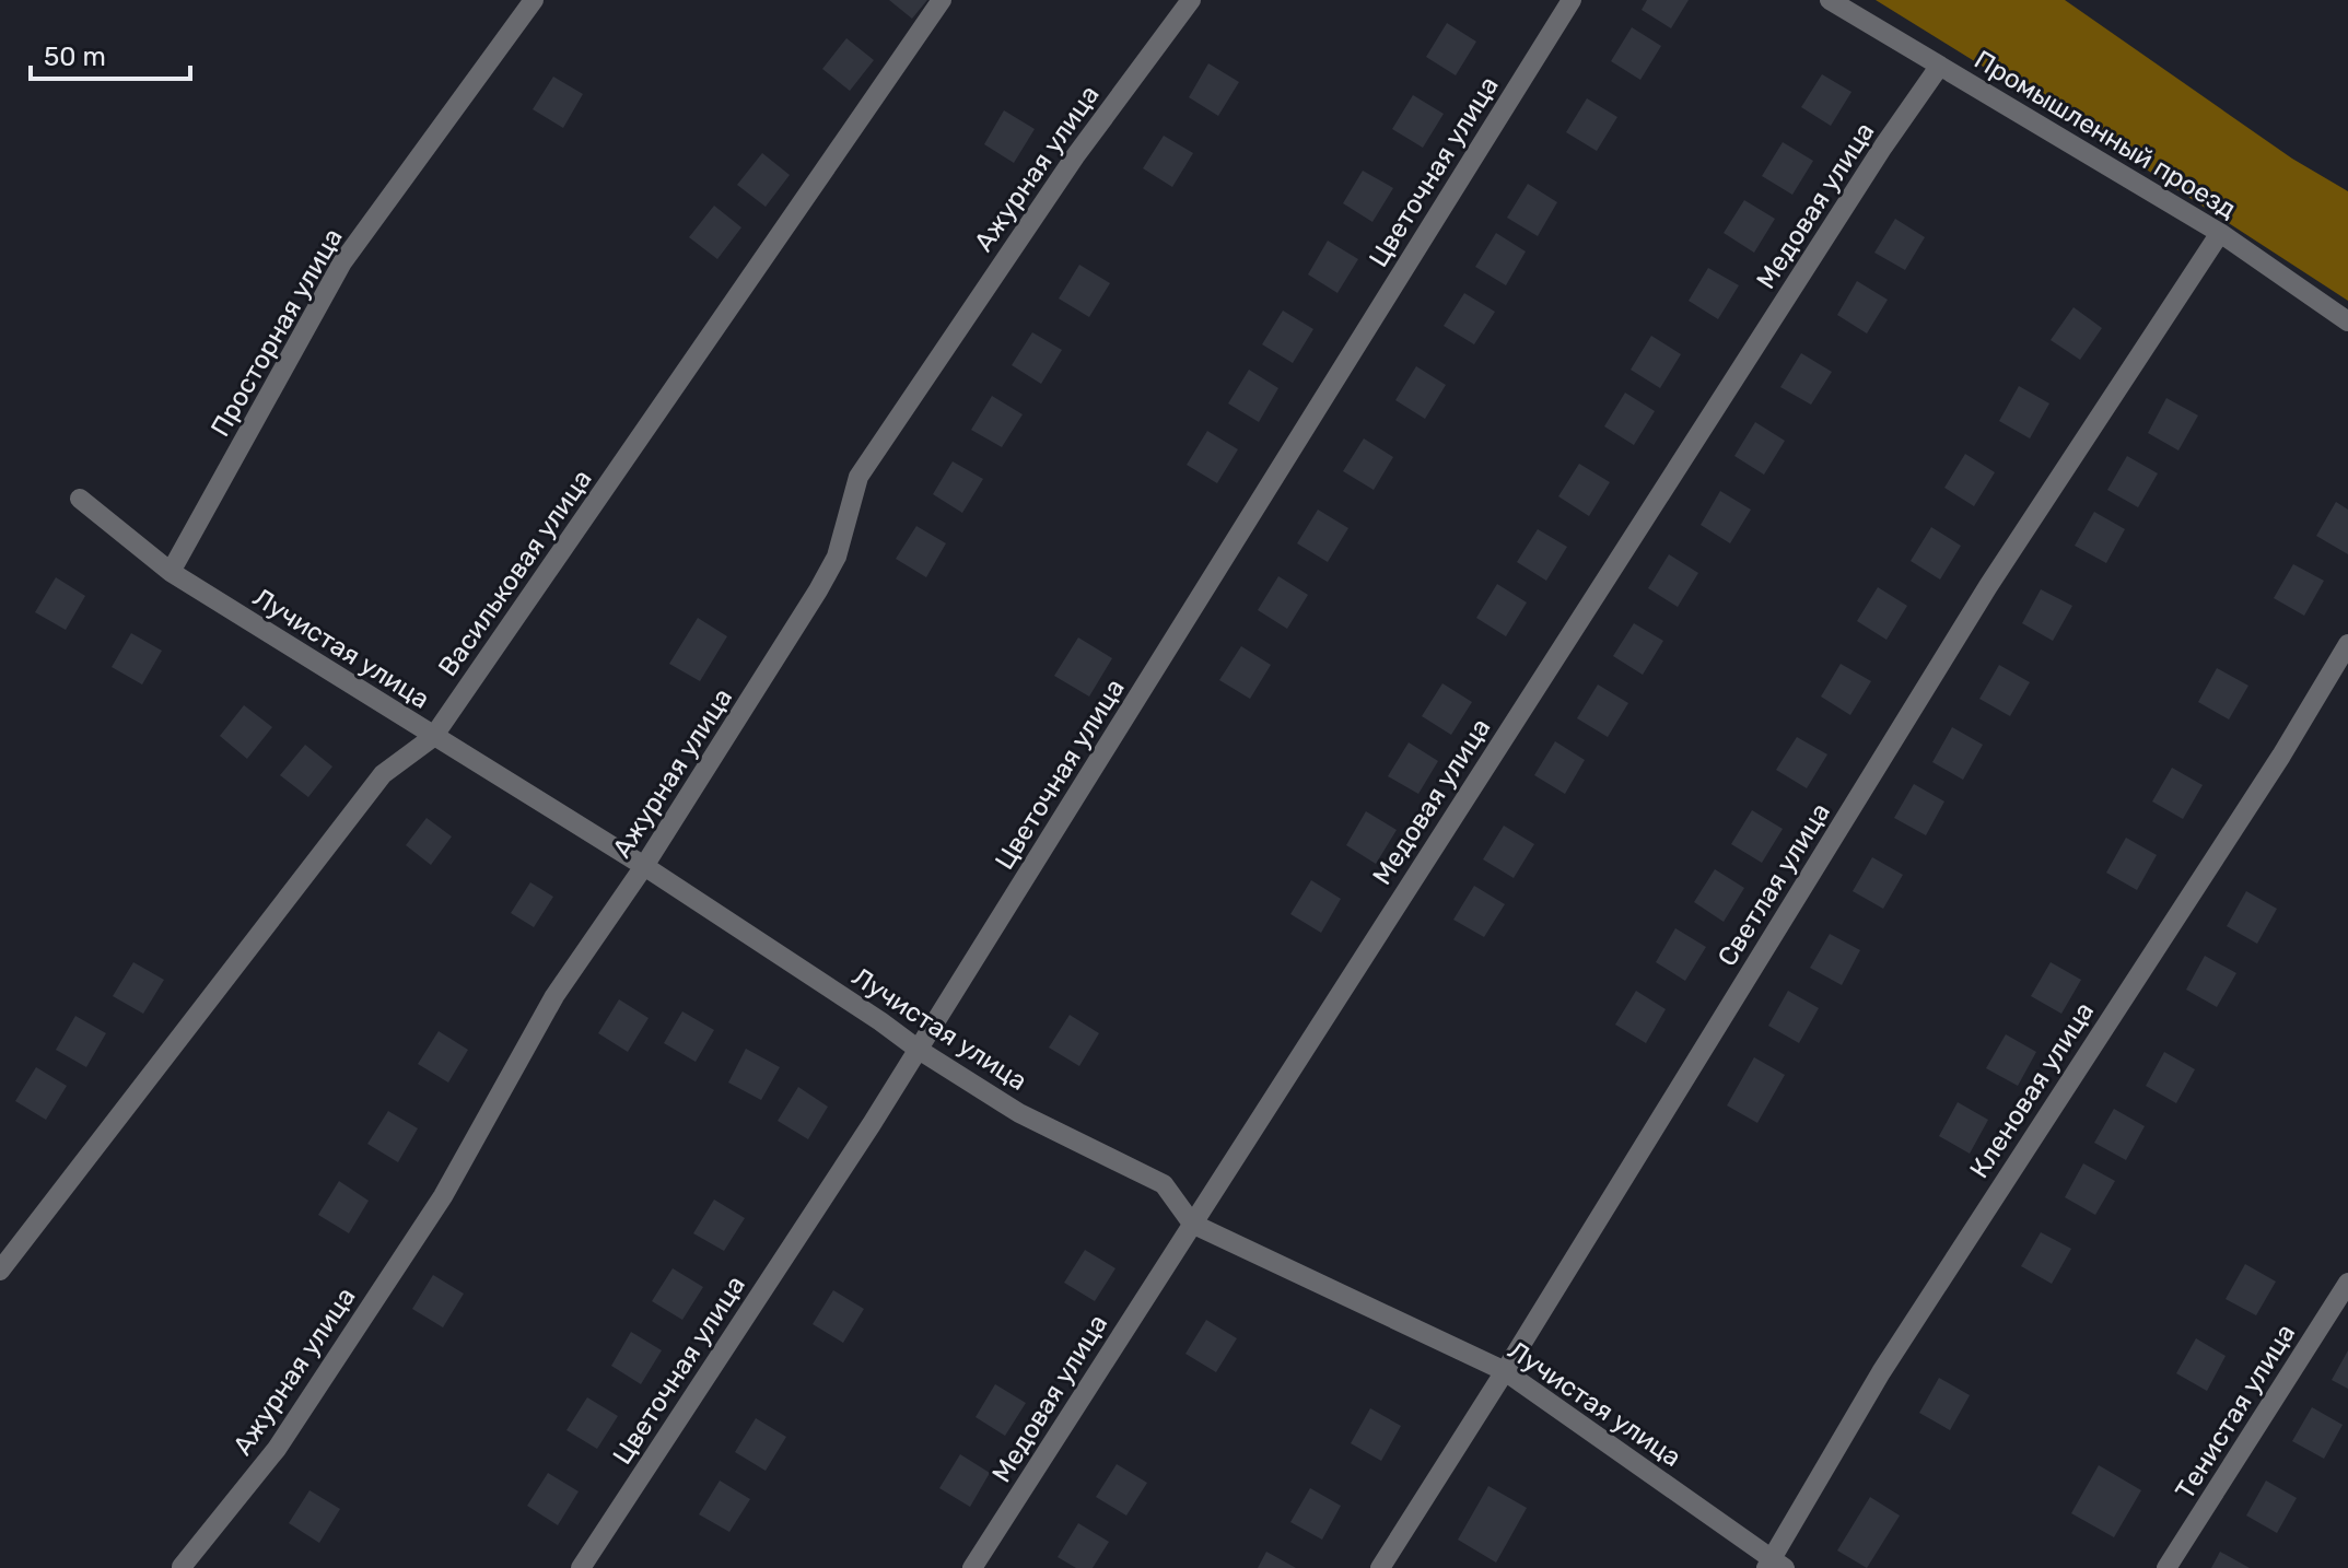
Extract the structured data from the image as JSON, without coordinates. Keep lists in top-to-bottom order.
{
  "streets": {
    "street": [
      "Промышленный проезд",
      "Ажурная улица",
      "Цветочная улица",
      "Медовая улица",
      "Просторная улица",
      "Васильковая улица",
      "Лучистая улица",
      "Светлая улица",
      "Кленовая улица",
      "Тенистая улица"
    ]
  },
  "crossings": [
    ["Промышленный проезд", "Медовая улица"],
    ["Промышленный проезд", "Светлая улица"],
    ["Ажурная улица", "Лучистая улица"],
    ["Цветочная улица", "Лучистая улица"],
    ["Медовая улица", "Лучистая улица"],
    ["Просторная улица", "Лучистая улица"],
    ["Васильковая улица", "Лучистая улица"],
    ["Лучистая улица", "Светлая улица"],
    ["Лучистая улица", "Кленовая улица"]
  ],
  "scale_bar": "50 m"
}
